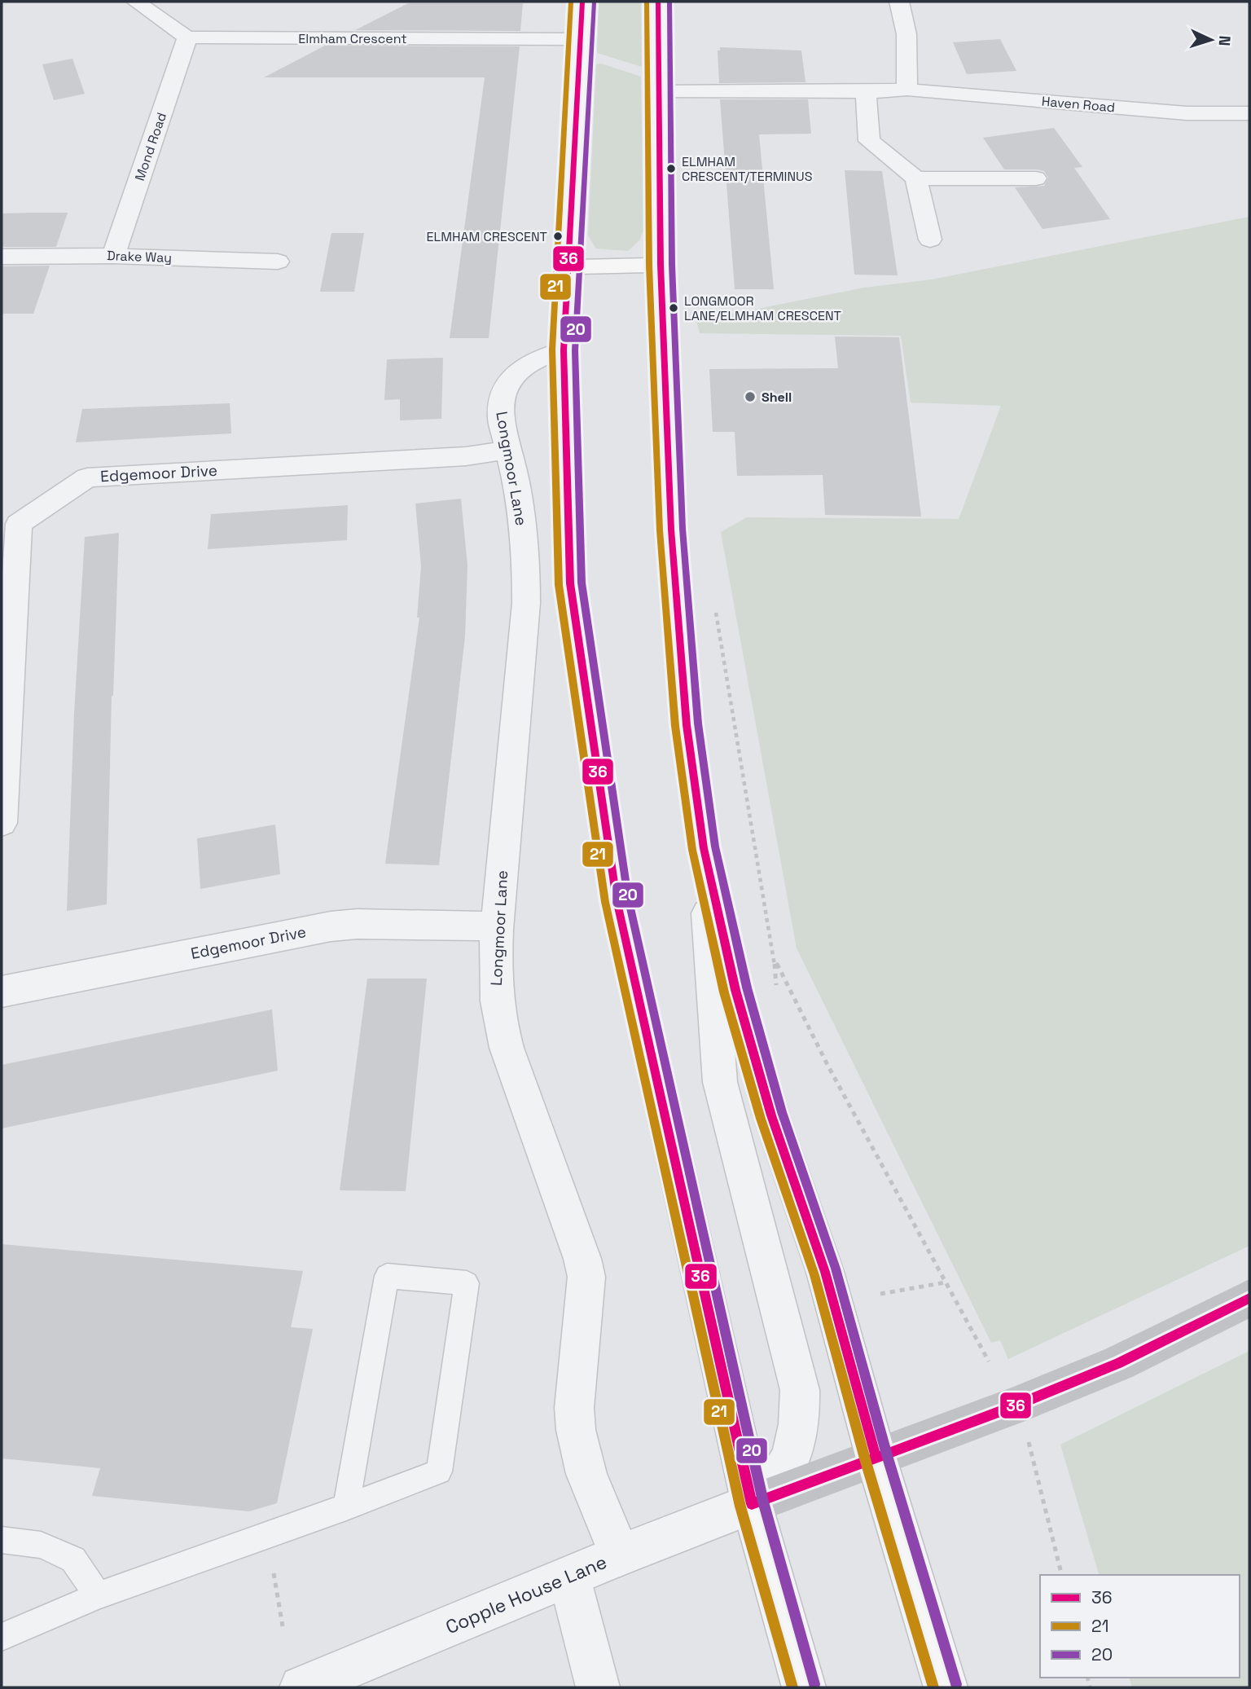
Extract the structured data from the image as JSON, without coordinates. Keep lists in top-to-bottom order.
{
  "streets": {
    "street": [
      "Elmham Crescent",
      "Haven Road",
      "Mond Road",
      "Drake Way",
      "Longmoor Lane",
      "Edgemoor Drive",
      "Copple House Lane"
    ]
  },
  "crossings": [
    ["Elmham Crescent", "Mond Road"],
    ["Mond Road", "Drake Way"],
    ["Longmoor Lane", "Edgemoor Drive"],
    ["Longmoor Lane", "Copple House Lane"]
  ],
  "places": [
    "ELMHAM CRESCENT/TERMINUS",
    "ELMHAM CRESCENT",
    "LONGMOOR LANE/ELMHAM CRESCENT",
    "Shell"
  ],
  "lines": ["transit line 36", "transit line 21", "transit line 20"],
  "legend": ["36", "21", "20"],
  "north": "right"
}
